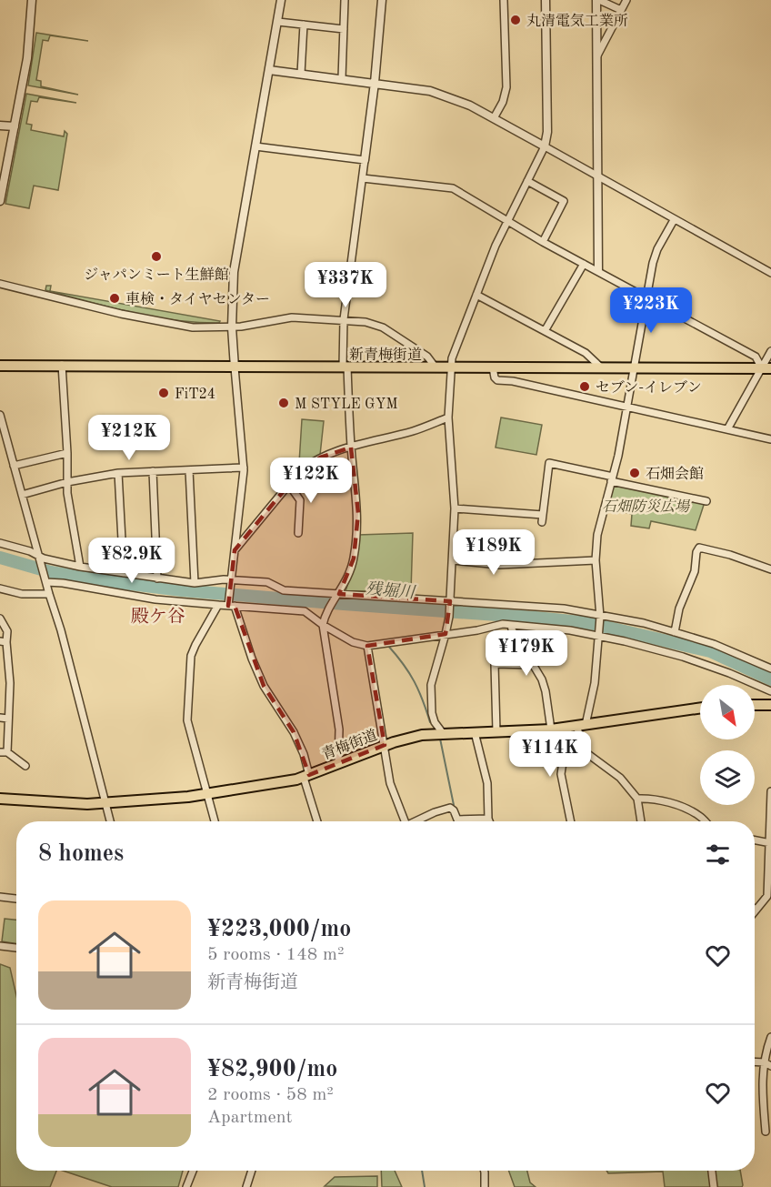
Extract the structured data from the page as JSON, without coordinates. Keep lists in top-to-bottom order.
{
  "streets": {
    "main road": ["新青梅街道", "青梅街道"]
  },
  "districts": ["殿ケ谷"],
  "water": ["残堀川"],
  "parks": ["石畑防災広場"],
  "places": [
    "丸清電気工業所",
    "ジャパンミート生鮮館",
    "車検・タイヤセンター",
    "セブン-イレブン",
    "FiT24",
    "M STYLE GYM",
    "石畑会館"
  ],
  "north": "bottom right",
  "page": {
    "price": [
      "¥337K",
      "¥223K",
      "¥212K",
      "¥122K",
      "¥189K",
      "¥82.9K",
      "¥179K",
      "¥114K"
    ],
    "heading": "8 homes",
    "list": [
      {
        "name": "¥223,000/mo",
        "note": "5 rooms · 148 m² · 新青梅街道"
      },
      {
        "name": "¥82,900/mo",
        "note": "2 rooms · 58 m² · Apartment"
      }
    ]
  }
}
